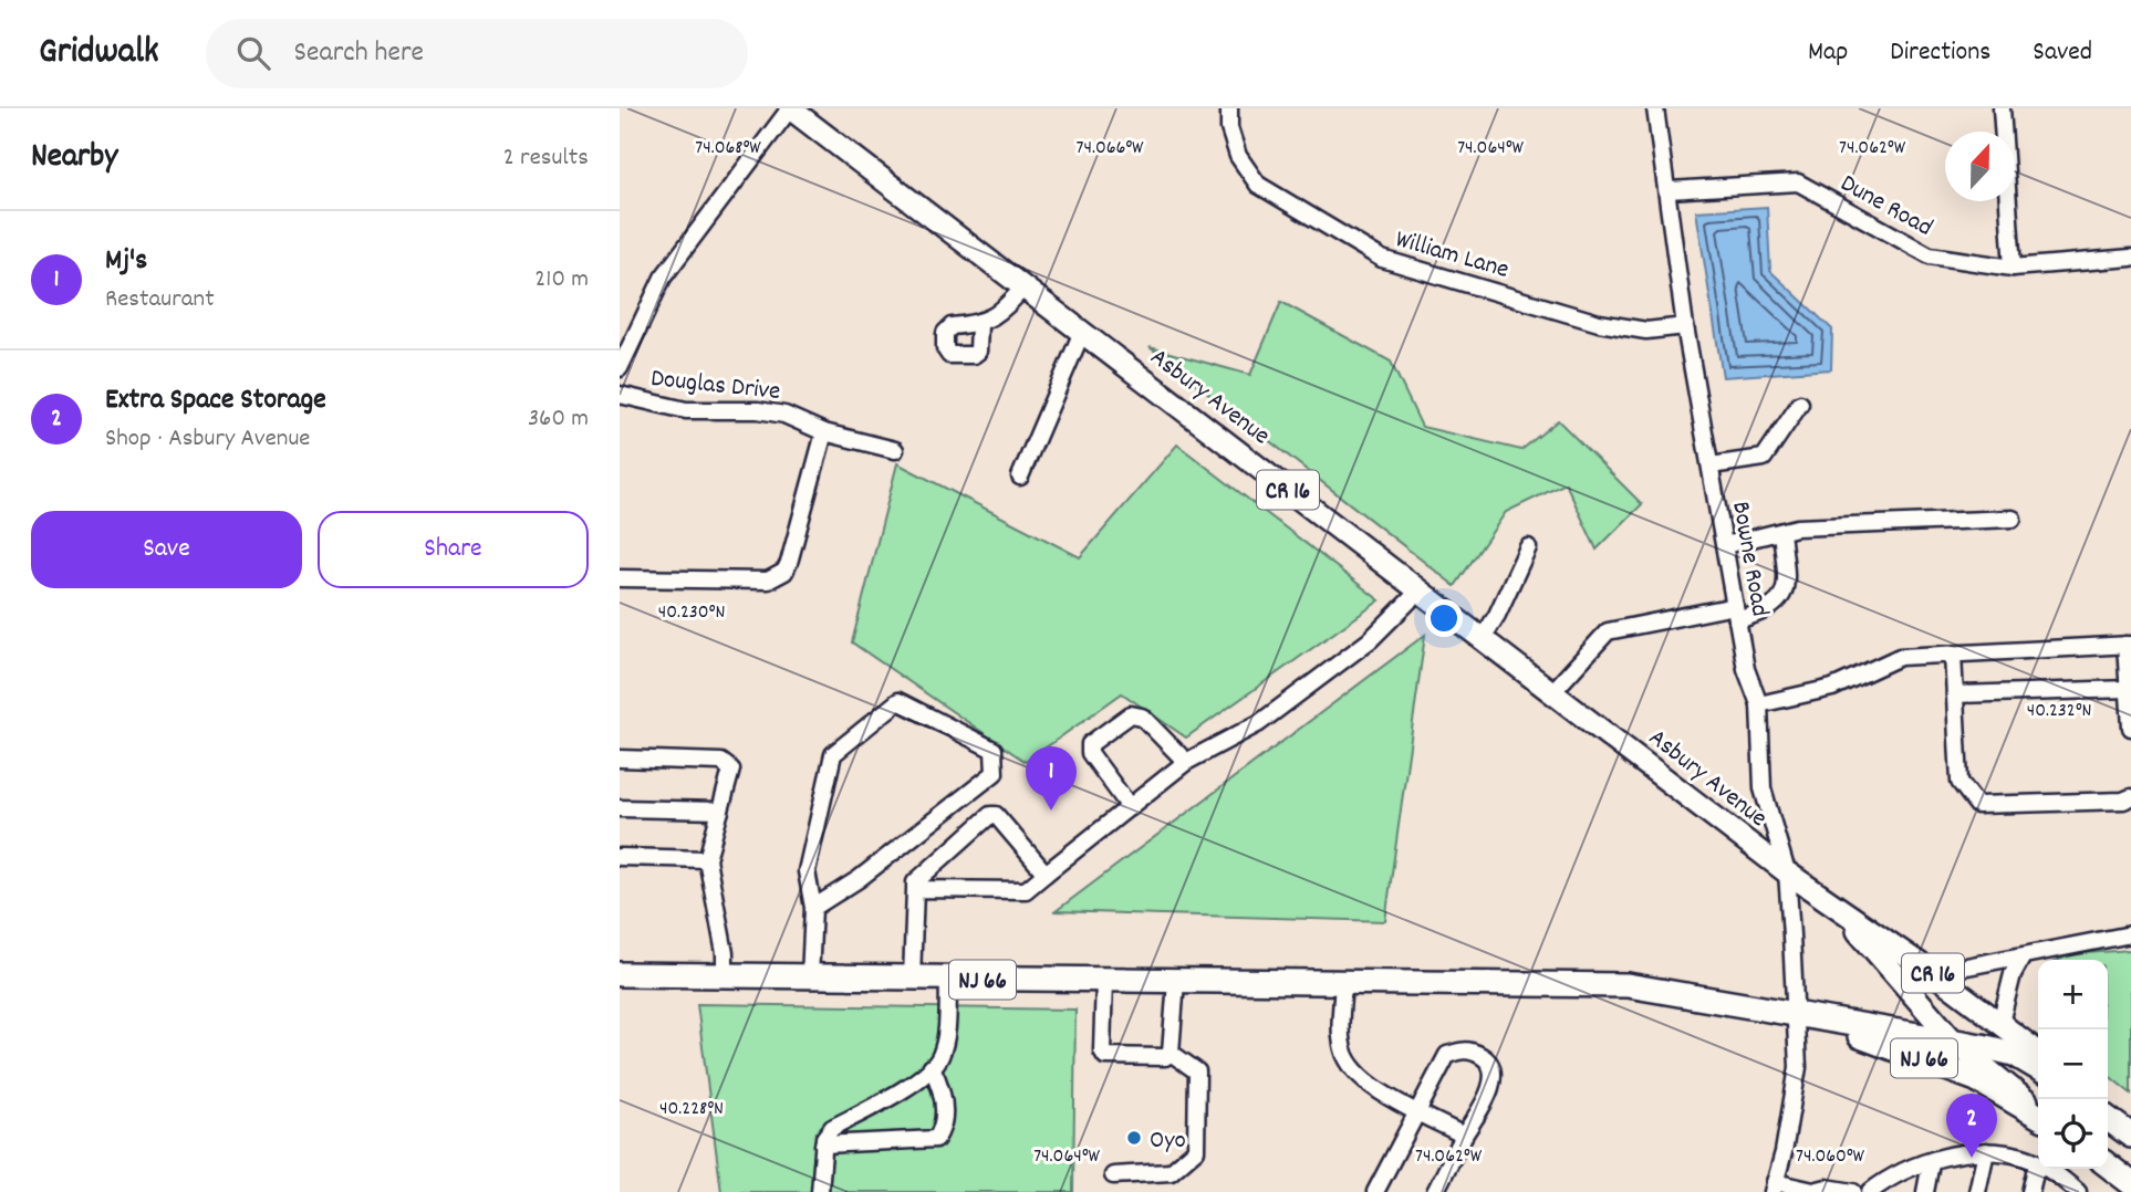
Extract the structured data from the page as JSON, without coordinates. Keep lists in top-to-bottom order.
{
  "streets": {
    "highway": ["Asbury Avenue", "NJ 66"],
    "main road": ["CR 16"],
    "street": [
      "Dune Road",
      "William Lane",
      "Douglas Drive",
      "Bowne Road"
    ]
  },
  "crossings": [
    ["Dune Road", "Bowne Road"],
    ["William Lane", "Bowne Road"],
    ["Asbury Avenue", "Bowne Road"],
    ["Asbury Avenue", "NJ 66"],
    ["Bowne Road", "NJ 66"]
  ],
  "places": ["Oyo"],
  "north": "top",
  "page": {
    "header": "Gridwalk",
    "search": "Search here",
    "nav": ["Map", "Directions", "Saved"],
    "heading": ["Nearby", "2 results"],
    "list": [
      {
        "mark": "1",
        "name": "Mj's",
        "note": "Restaurant",
        "value": "210 m"
      },
      {
        "mark": "2",
        "name": "Extra Space Storage",
        "note": "Shop · Asbury Avenue",
        "value": "360 m"
      }
    ],
    "buttons": ["Save", "Share"],
    "pins": ["1", "2"],
    "map_buttons": ["+", "−"]
  },
  "coordinates": [
    "74.068°W",
    "74.066°W",
    "74.064°W",
    "74.062°W",
    "40.230°N",
    "40.232°N",
    "40.228°N",
    "74.060°W"
  ]
}
